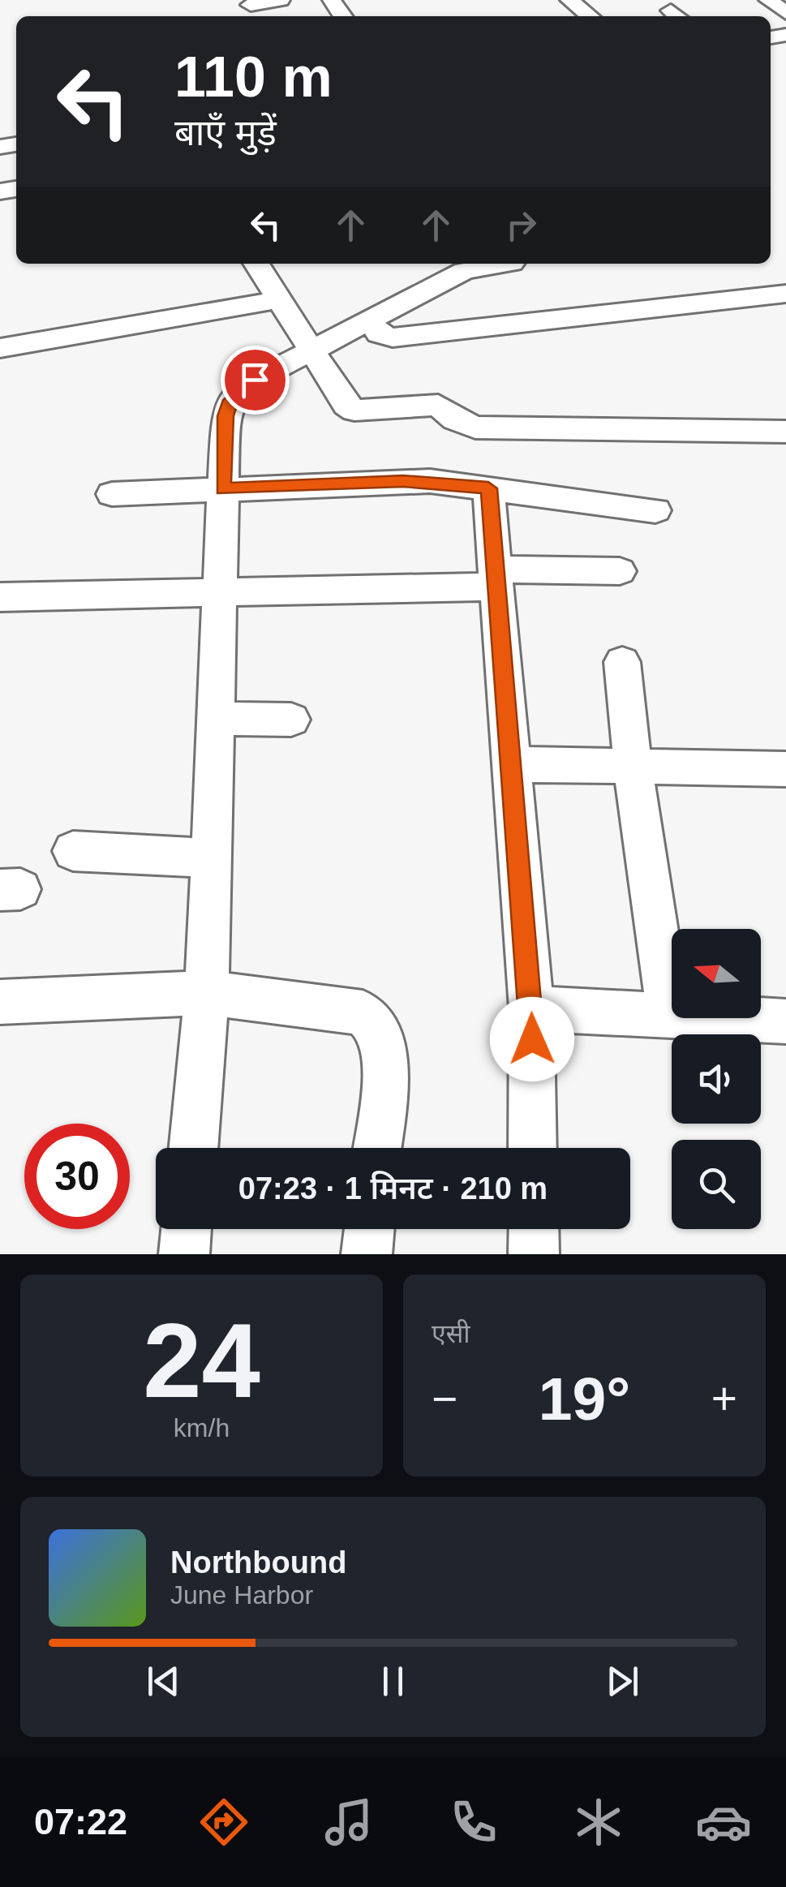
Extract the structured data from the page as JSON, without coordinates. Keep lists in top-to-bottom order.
{
  "north": "left",
  "page": {
    "turn": ["110 m", "बाएँ मुड़ें"],
    "limit": "30",
    "trip": "07:23 · 1 मिनट · 210 m",
    "tile": [
      ["24", "km/h"],
      "एसी"
    ],
    "heat": ["−", "19°", "+"],
    "song": ["Northbound", "June Harbor"],
    "tabs": "07:22"
  }
}
